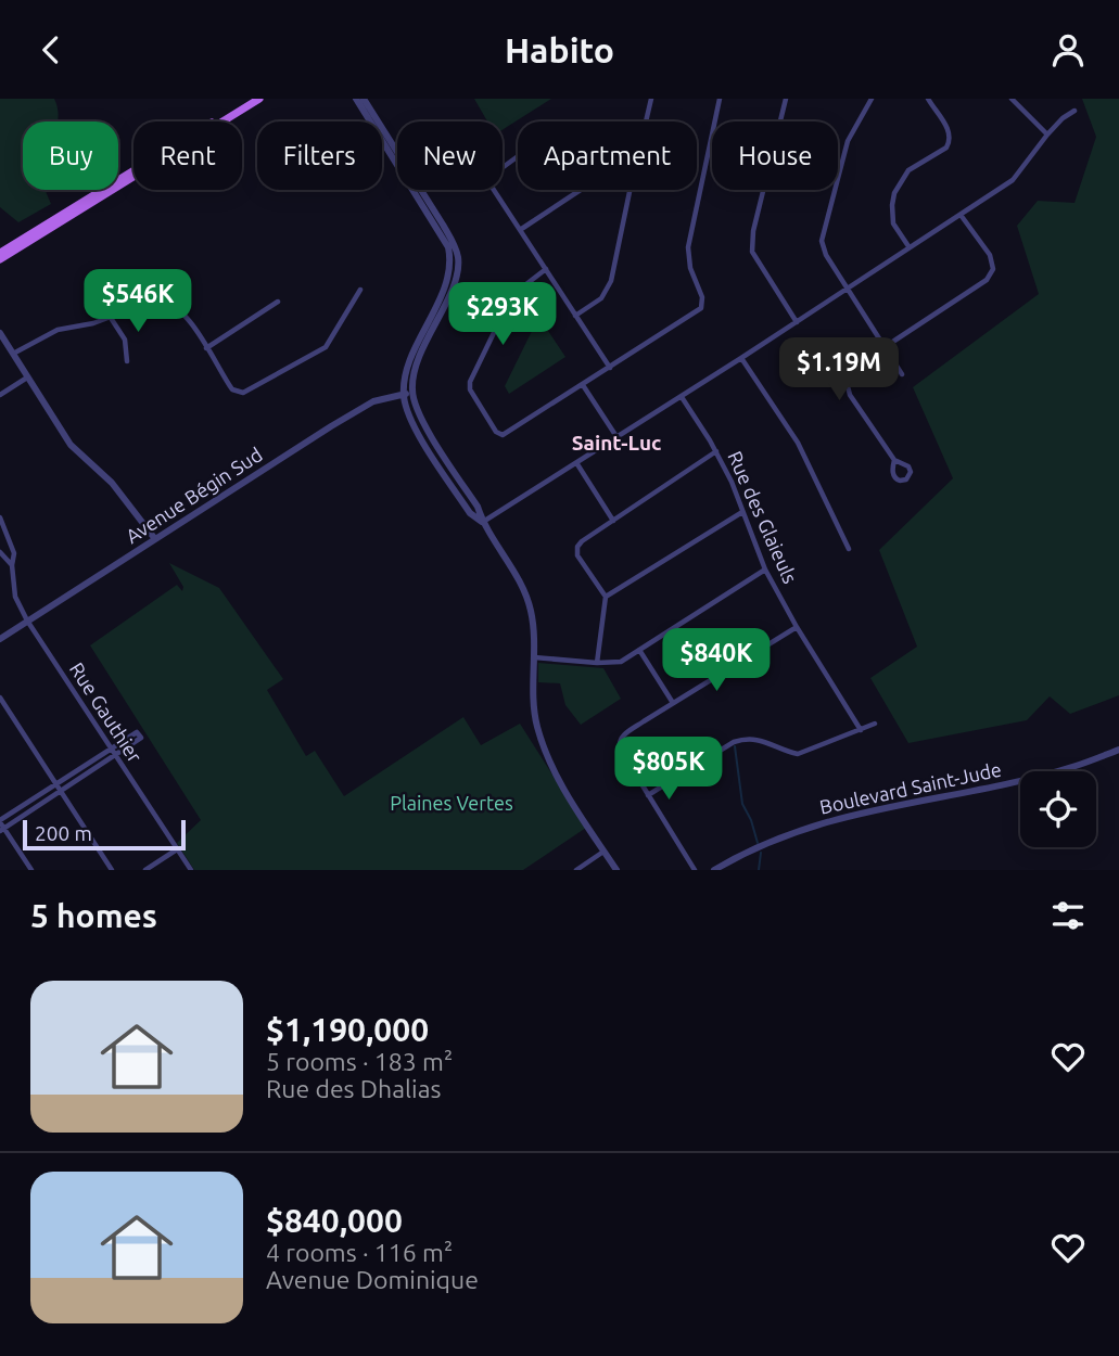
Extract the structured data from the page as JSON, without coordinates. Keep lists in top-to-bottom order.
{
  "streets": {
    "street": [
      "Avenue Bégin Sud",
      "Rue des Glaieuls",
      "Rue Gauthier",
      "Boulevard Saint-Jude"
    ]
  },
  "crossings": [
    ["Avenue Bégin Sud", "Rue Gauthier"]
  ],
  "districts": ["Saint-Luc"],
  "parks": ["Plaines Vertes"],
  "scale_bar": "200 m",
  "page": {
    "header": "Habito",
    "chip": [
      "Buy",
      "Rent",
      "Filters",
      "New",
      "Apartment",
      "House"
    ],
    "price": [
      "$546K",
      "$293K",
      "$1.19M",
      "$840K",
      "$805K"
    ],
    "scale": "200 m",
    "heading": "5 homes",
    "list": [
      {
        "name": "$1,190,000",
        "note": "5 rooms · 183 m² · Rue des Dhalias"
      },
      {
        "name": "$840,000",
        "note": "4 rooms · 116 m² · Avenue Dominique"
      }
    ]
  }
}
